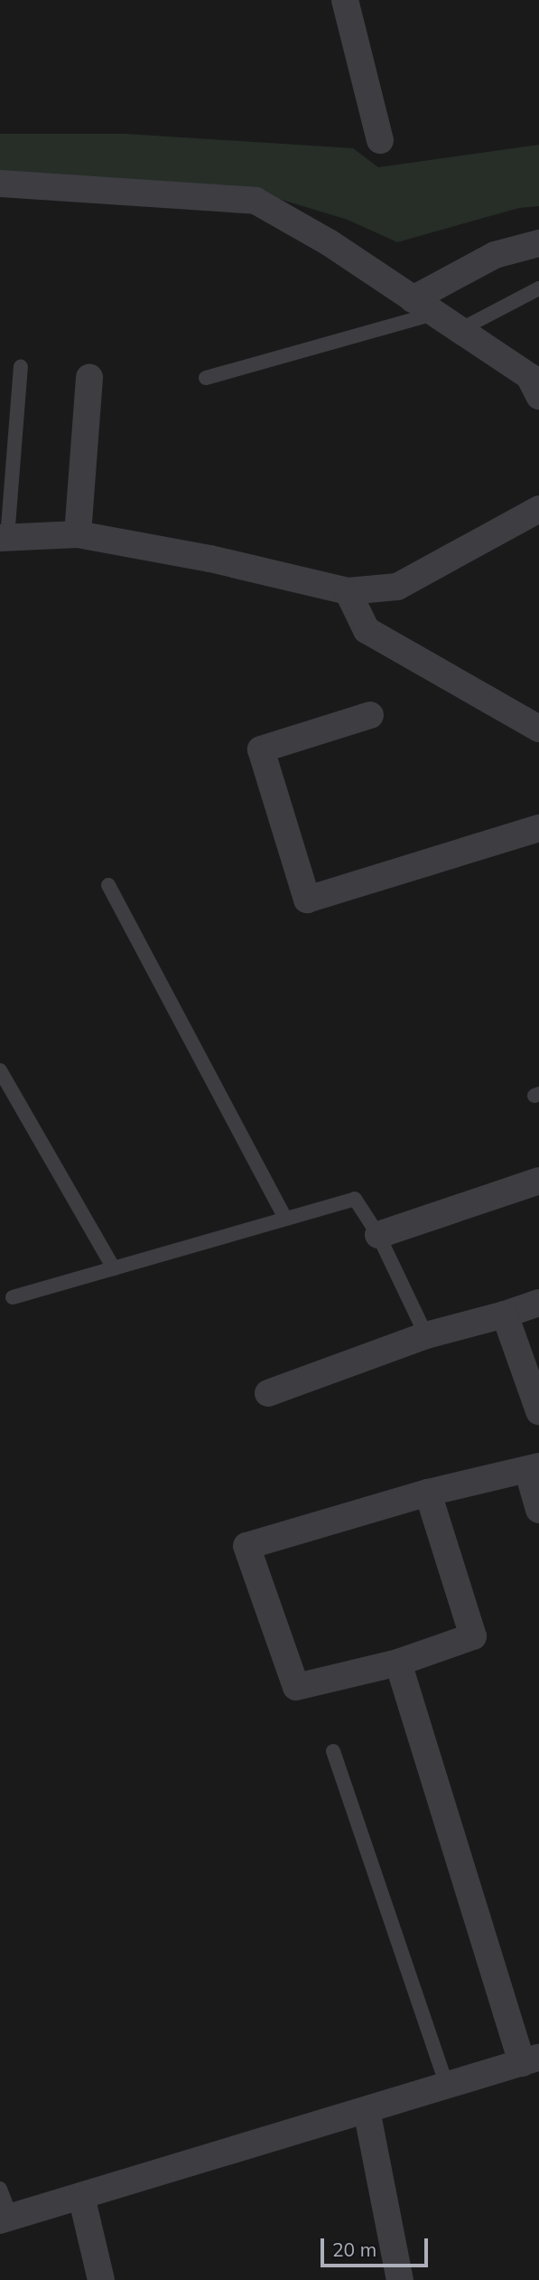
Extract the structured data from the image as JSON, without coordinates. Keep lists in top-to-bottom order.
{
  "scale_bar": "20 m"
}
